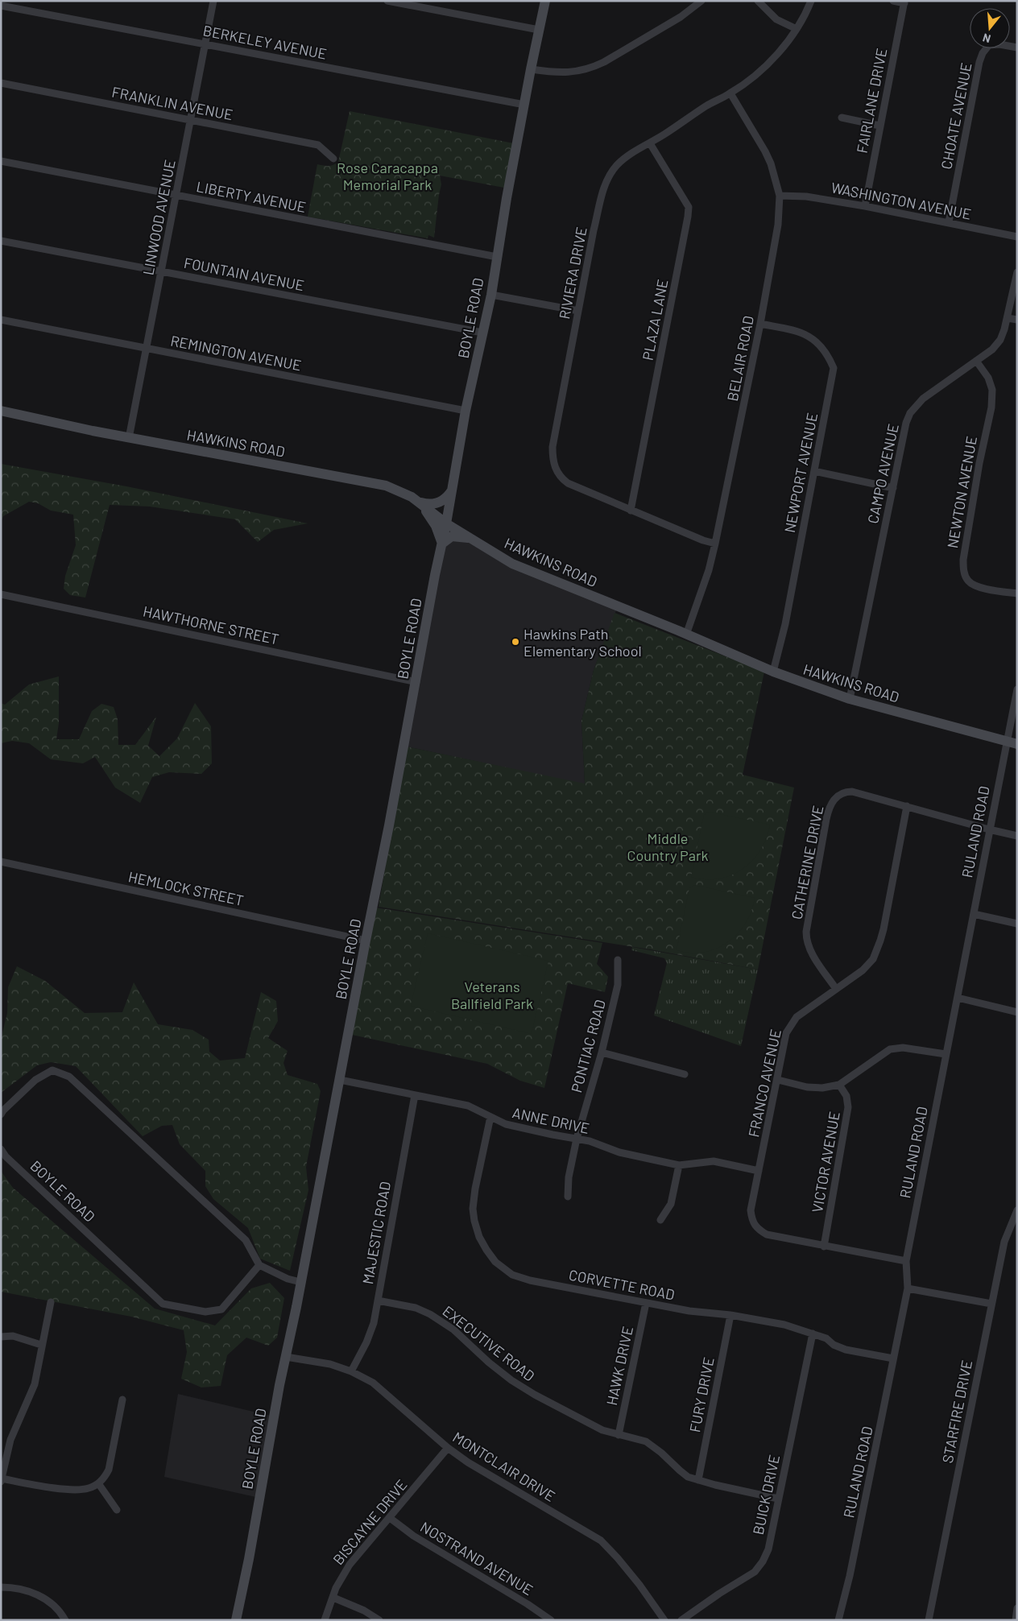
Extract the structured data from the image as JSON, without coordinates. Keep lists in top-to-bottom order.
{
  "streets": {
    "street": [
      "BERKELEY AVENUE",
      "FAIRLANE DRIVE",
      "FRANKLIN AVENUE",
      "CHOATE AVENUE",
      "LIBERTY AVENUE",
      "WASHINGTON AVENUE",
      "LINWOOD AVENUE",
      "RIVIERA DRIVE",
      "FOUNTAIN AVENUE",
      "BOYLE ROAD",
      "PLAZA LANE",
      "REMINGTON AVENUE",
      "BELAIR ROAD",
      "HAWKINS ROAD",
      "NEWPORT AVENUE",
      "CAMPO AVENUE",
      "NEWTON AVENUE",
      "HAWTHORNE STREET",
      "RULAND ROAD",
      "CATHERINE DRIVE",
      "HEMLOCK STREET",
      "PONTIAC ROAD",
      "FRANCO AVENUE",
      "ANNE DRIVE",
      "VICTOR AVENUE",
      "MAJESTIC ROAD",
      "CORVETTE ROAD",
      "EXECUTIVE ROAD",
      "HAWK DRIVE",
      "FURY DRIVE",
      "STARFIRE DRIVE",
      "MONTCLAIR DRIVE",
      "BUICK DRIVE",
      "BISCAYNE DRIVE",
      "NOSTRAND AVENUE"
    ]
  },
  "crossings": [
    ["BERKELEY AVENUE", "LINWOOD AVENUE"],
    ["BERKELEY AVENUE", "BOYLE ROAD"],
    ["FAIRLANE DRIVE", "WASHINGTON AVENUE"],
    ["FRANKLIN AVENUE", "LINWOOD AVENUE"],
    ["CHOATE AVENUE", "WASHINGTON AVENUE"],
    ["LIBERTY AVENUE", "LINWOOD AVENUE"],
    ["LIBERTY AVENUE", "BOYLE ROAD"],
    ["WASHINGTON AVENUE", "BELAIR ROAD"],
    ["LINWOOD AVENUE", "FOUNTAIN AVENUE"],
    ["LINWOOD AVENUE", "REMINGTON AVENUE"],
    ["LINWOOD AVENUE", "HAWKINS ROAD"],
    ["RIVIERA DRIVE", "PLAZA LANE"],
    ["RIVIERA DRIVE", "BELAIR ROAD"],
    ["FOUNTAIN AVENUE", "BOYLE ROAD"],
    ["BOYLE ROAD", "REMINGTON AVENUE"],
    ["BOYLE ROAD", "HAWKINS ROAD"],
    ["BOYLE ROAD", "HAWTHORNE STREET"],
    ["BOYLE ROAD", "HEMLOCK STREET"],
    ["BOYLE ROAD", "ANNE DRIVE"],
    ["BOYLE ROAD", "MONTCLAIR DRIVE"],
    ["BELAIR ROAD", "HAWKINS ROAD"],
    ["BELAIR ROAD", "NEWPORT AVENUE"],
    ["HAWKINS ROAD", "NEWPORT AVENUE"],
    ["HAWKINS ROAD", "CAMPO AVENUE"],
    ["HAWKINS ROAD", "RULAND ROAD"],
    ["CAMPO AVENUE", "NEWTON AVENUE"],
    ["RULAND ROAD", "CATHERINE DRIVE"],
    ["RULAND ROAD", "FRANCO AVENUE"],
    ["RULAND ROAD", "CORVETTE ROAD"],
    ["CATHERINE DRIVE", "FRANCO AVENUE"],
    ["PONTIAC ROAD", "ANNE DRIVE"],
    ["FRANCO AVENUE", "ANNE DRIVE"],
    ["FRANCO AVENUE", "VICTOR AVENUE"],
    ["ANNE DRIVE", "MAJESTIC ROAD"],
    ["ANNE DRIVE", "CORVETTE ROAD"],
    ["MAJESTIC ROAD", "EXECUTIVE ROAD"],
    ["MAJESTIC ROAD", "MONTCLAIR DRIVE"],
    ["CORVETTE ROAD", "HAWK DRIVE"],
    ["CORVETTE ROAD", "FURY DRIVE"],
    ["CORVETTE ROAD", "BUICK DRIVE"],
    ["EXECUTIVE ROAD", "HAWK DRIVE"],
    ["EXECUTIVE ROAD", "FURY DRIVE"],
    ["EXECUTIVE ROAD", "BUICK DRIVE"],
    ["MONTCLAIR DRIVE", "BISCAYNE DRIVE"],
    ["BISCAYNE DRIVE", "NOSTRAND AVENUE"]
  ],
  "parks": ["Rose Caracappa Memorial Park", "Middle Country Park", "Veterans Ballfield Park"],
  "places": ["Hawkins Path Elementary School"],
  "north": "bottom"
}
